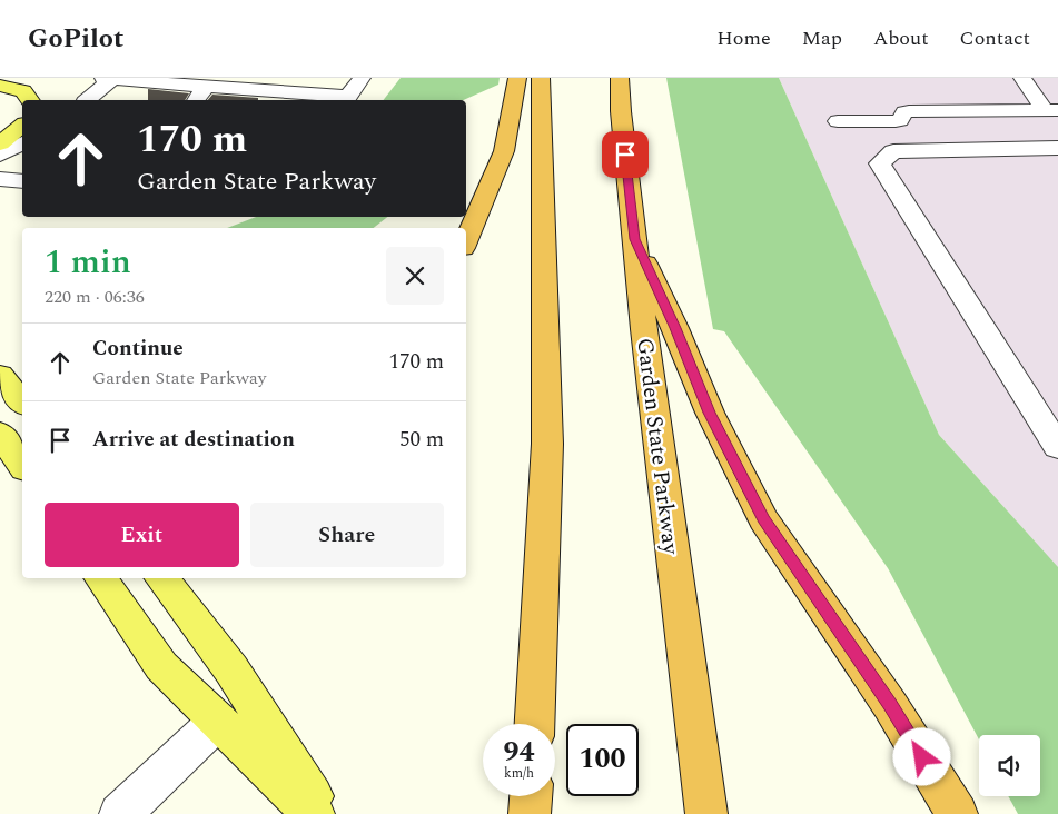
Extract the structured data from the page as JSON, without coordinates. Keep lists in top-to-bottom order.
{
  "streets": {
    "highway": ["Garden State Parkway"]
  },
  "page": {
    "header": "GoPilot",
    "nav": [
      "Home",
      "Map",
      "About",
      "Contact"
    ],
    "turn": ["170 m", "Garden State Parkway"],
    "heading": ["1 min", "220 m · 06:36"],
    "list": [
      {
        "name": "Continue",
        "note": "Garden State Parkway",
        "value": "170 m"
      },
      {
        "name": "Arrive at destination",
        "value": "50 m"
      }
    ],
    "buttons": ["Exit", "Share"],
    "speed": "94 km/h",
    "limit": "100"
  }
}
